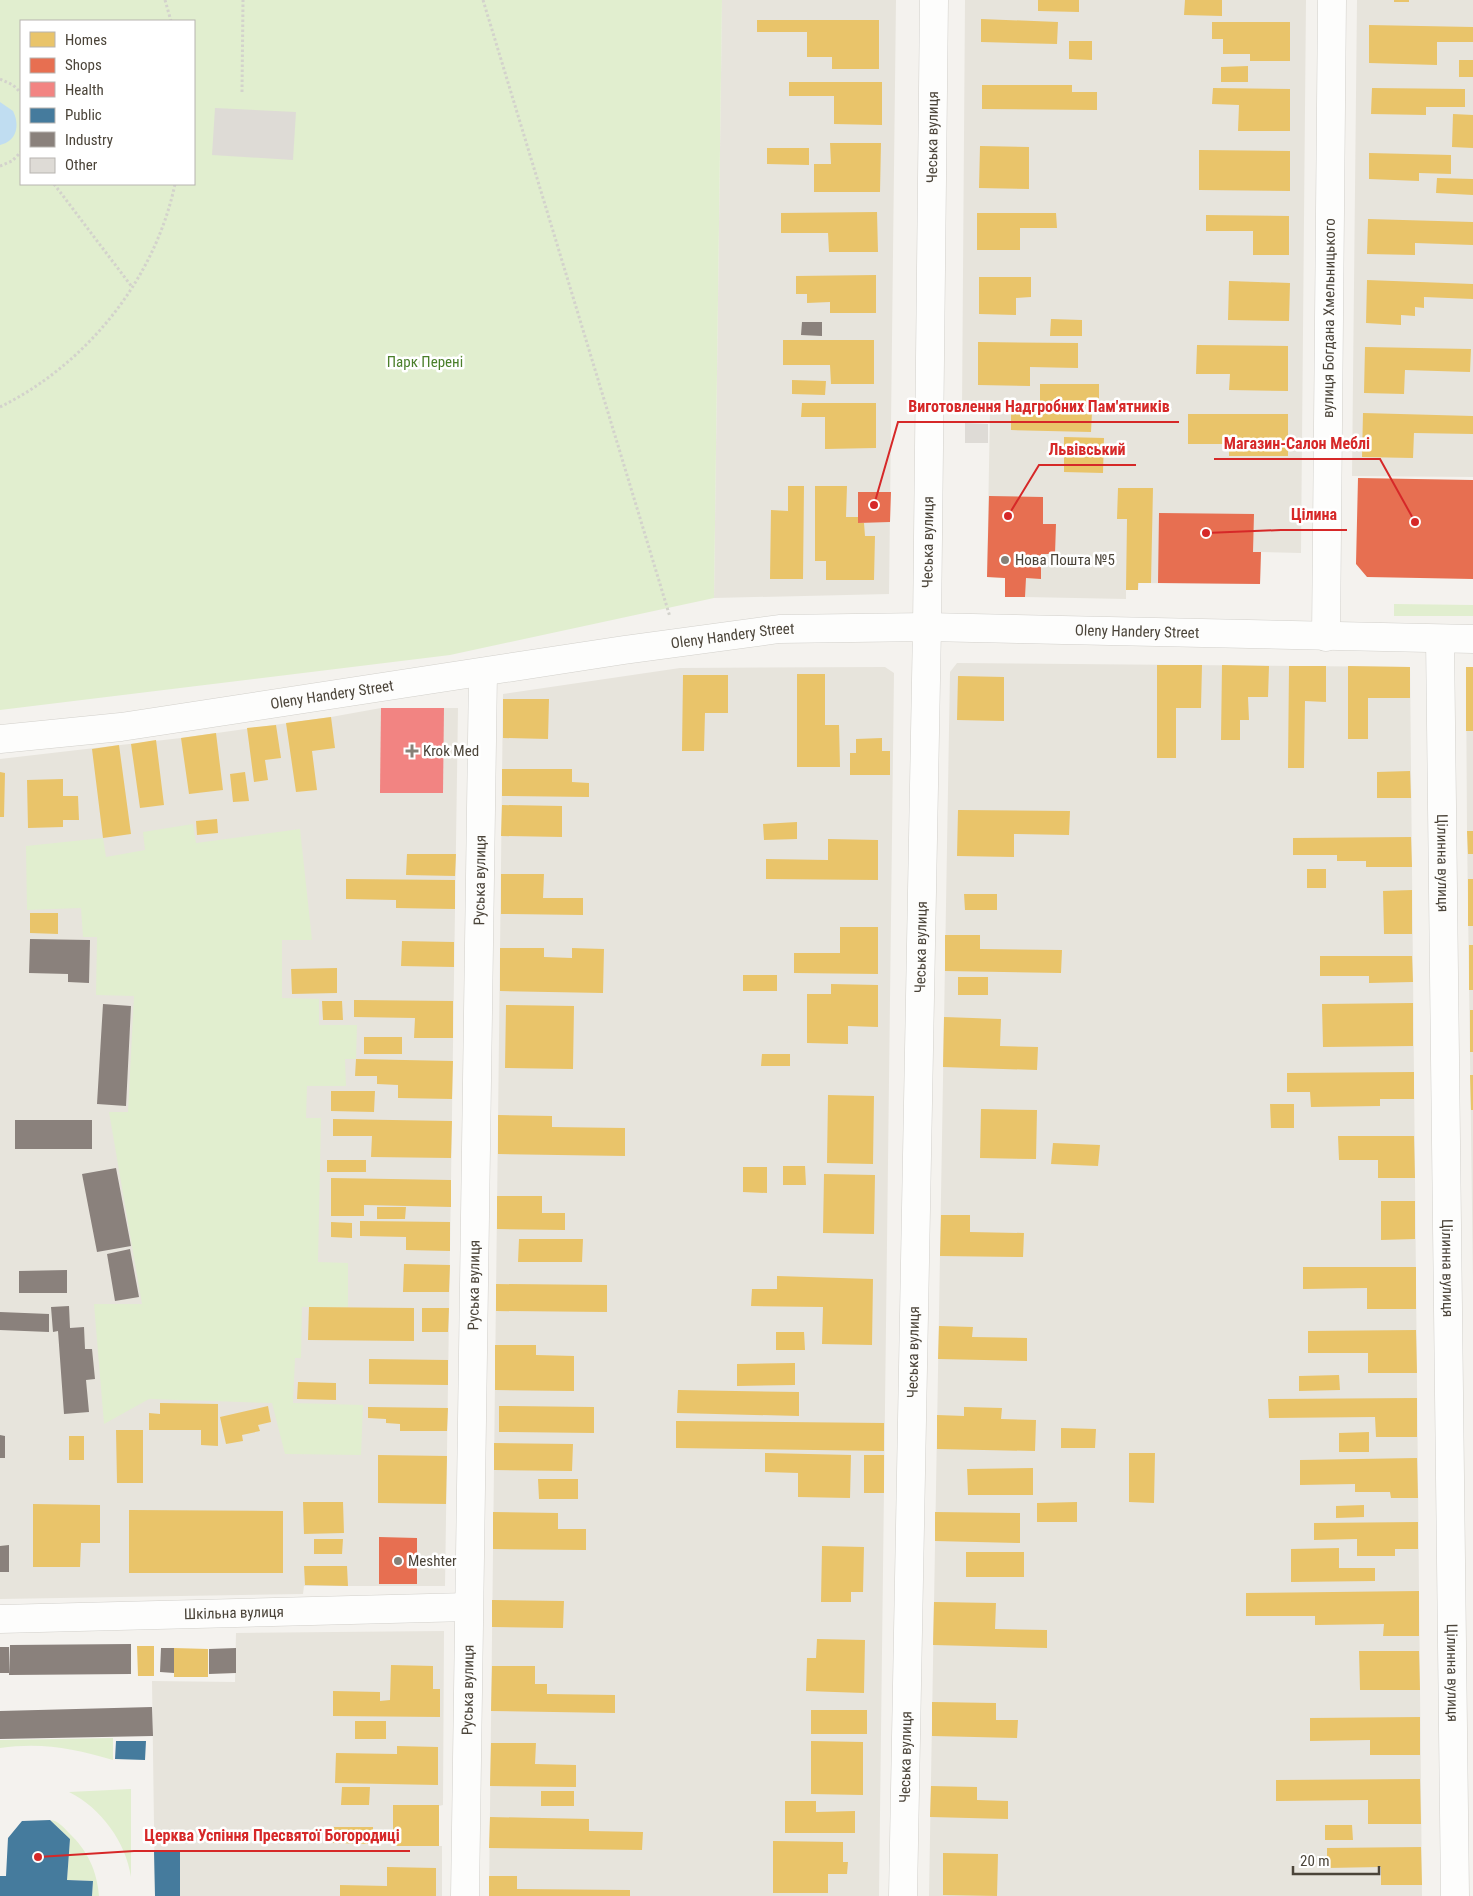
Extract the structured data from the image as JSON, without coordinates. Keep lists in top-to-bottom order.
{
  "streets": {
    "street": [
      "Чеська вулиця",
      "вулиця Богдана Хмельницького",
      "Oleny Handery Street",
      "Цілинна вулиця",
      "Руська вулиця",
      "Шкільна вулиця"
    ]
  },
  "crossings": [
    ["Чеська вулиця", "Oleny Handery Street"],
    ["вулиця Богдана Хмельницького", "Oleny Handery Street"],
    ["Oleny Handery Street", "Цілинна вулиця"],
    ["Oleny Handery Street", "Руська вулиця"],
    ["Руська вулиця", "Шкільна вулиця"]
  ],
  "parks": ["Парк Перені"],
  "places": {
    "other": [
      "Виготовлення Надгробних Пам'ятників",
      "Львівський",
      "Магазин-Салон Меблі",
      "Цілина",
      "Нова Пошта №5",
      "Meshter",
      "Церква Успіння Пресвятої Богородиці"
    ],
    "health": ["Krok Med"]
  },
  "legend": [
    "Homes",
    "Shops",
    "Health",
    "Public",
    "Industry",
    "Other"
  ],
  "scale_bar": "20 m"
}
